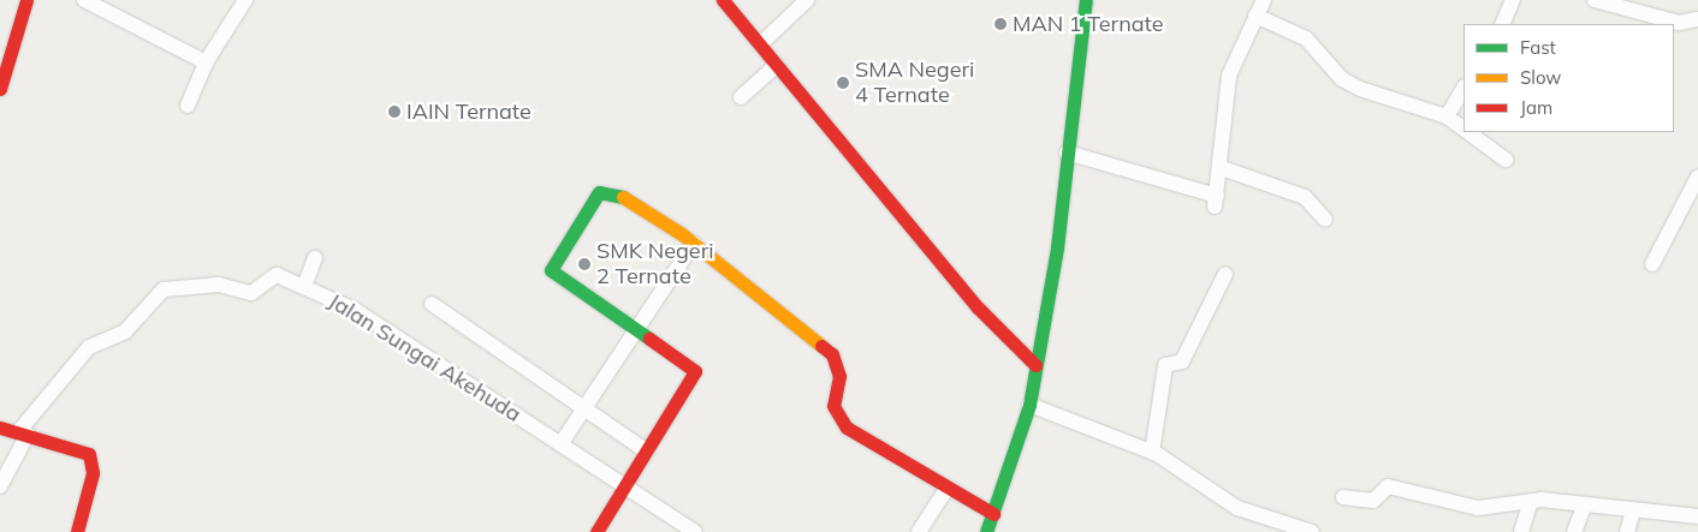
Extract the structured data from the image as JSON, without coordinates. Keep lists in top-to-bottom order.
{
  "streets": {
    "street": ["Jalan Sungai Akehuda"]
  },
  "places": [
    "MAN 1 Ternate",
    "SMA Negeri 4 Ternate",
    "IAIN Ternate",
    "SMK Negeri 2 Ternate"
  ],
  "legend": ["Fast", "Slow", "Jam"]
}
